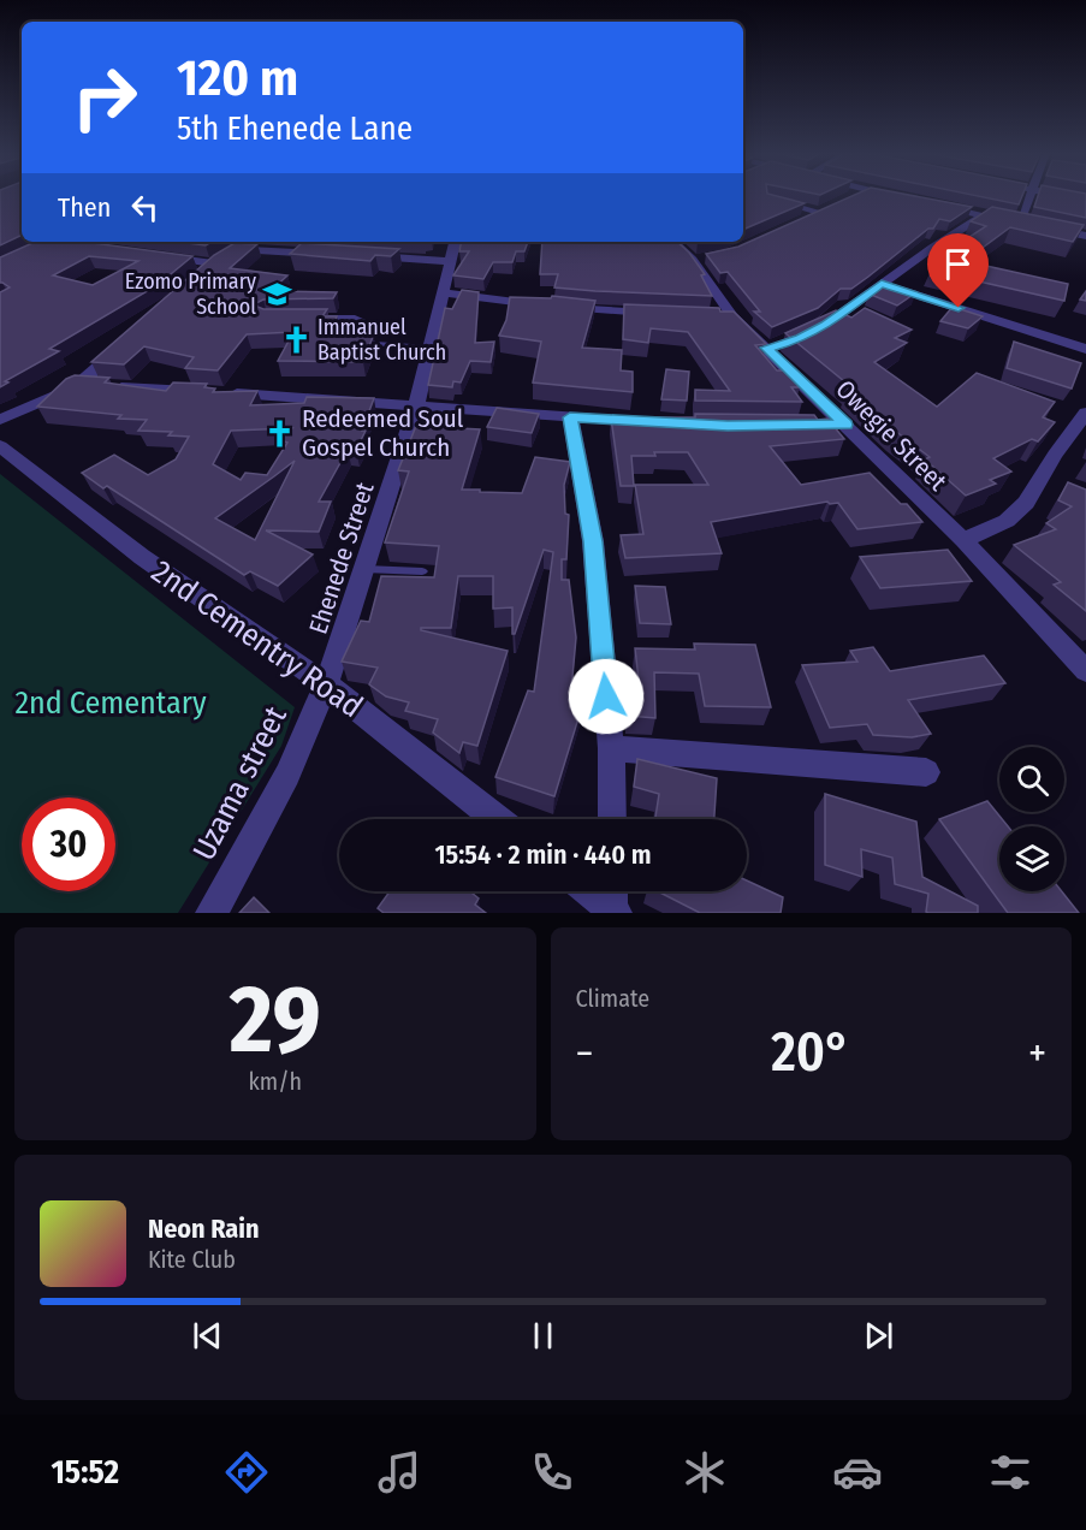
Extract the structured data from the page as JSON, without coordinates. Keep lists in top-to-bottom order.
{
  "streets": {
    "street": [
      "Owegie Street",
      "Ehenede Street",
      "2nd Cementry Road",
      "Uzama street"
    ]
  },
  "crossings": [
    ["Ehenede Street", "2nd Cementry Road"],
    ["Ehenede Street", "Uzama street"],
    ["2nd Cementry Road", "Uzama street"]
  ],
  "parks": ["2nd Cementary"],
  "places": {
    "school or university": ["Ezomo Primary School"],
    "church": ["Immanuel Baptist Church", "Redeemed Soul Gospel Church"]
  },
  "page": {
    "turn": ["120 m", "5th Ehenede Lane"],
    "then": "Then",
    "limit": "30",
    "trip": "15:54 · 2 min · 440 m",
    "tile": [
      ["29", "km/h"],
      "Climate"
    ],
    "heat": ["−", "20°", "+"],
    "song": ["Neon Rain", "Kite Club"],
    "tabs": "15:52"
  }
}
